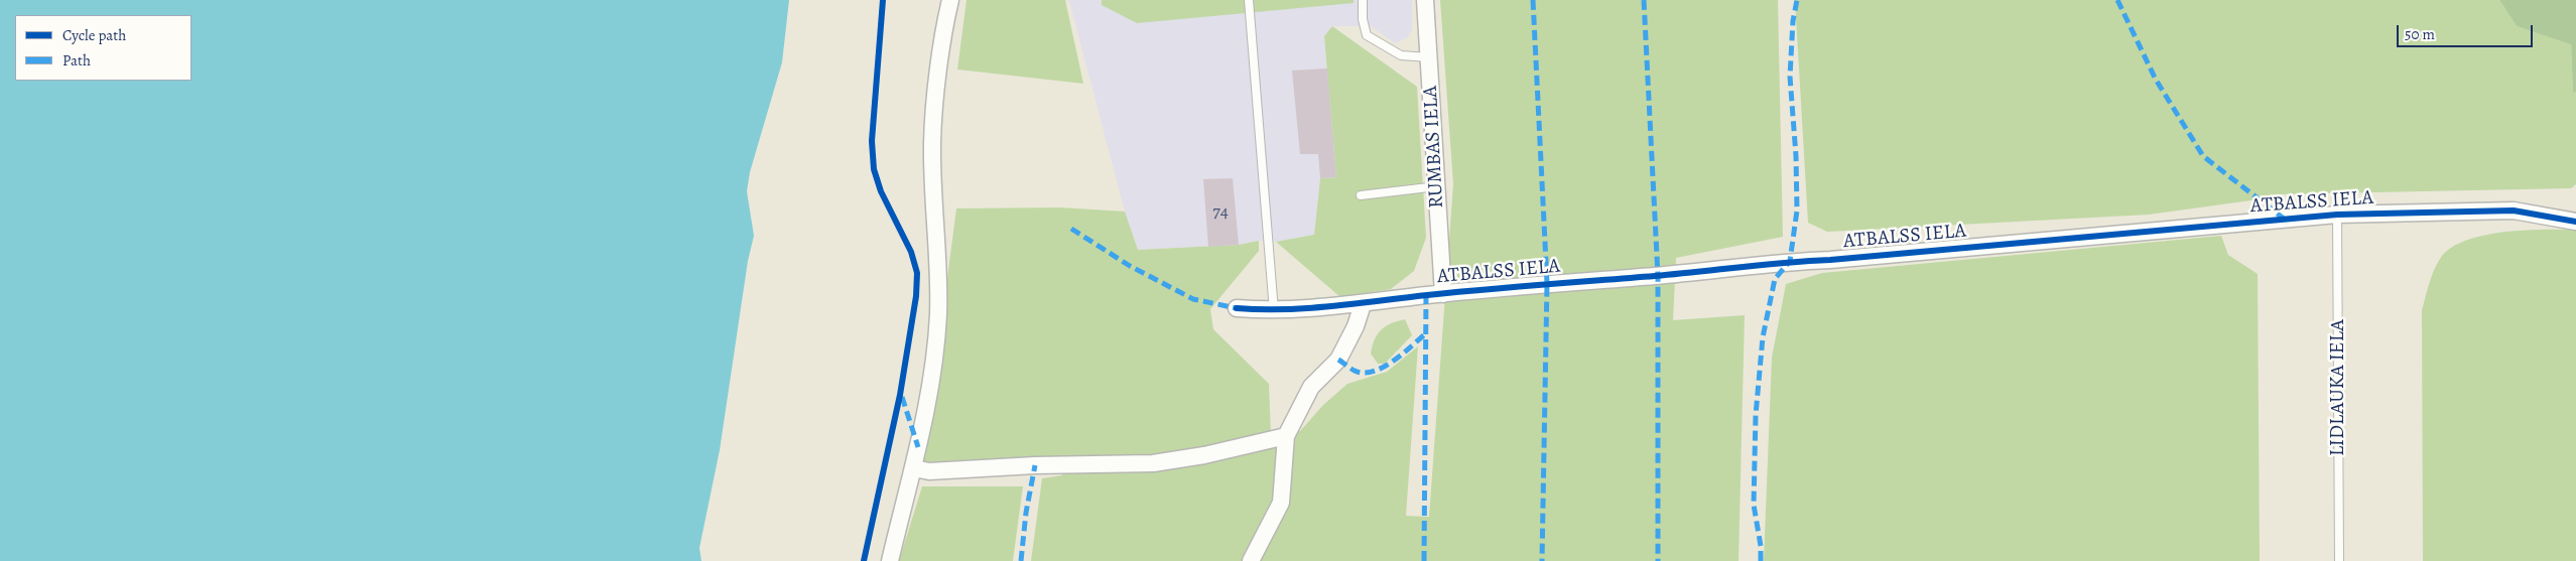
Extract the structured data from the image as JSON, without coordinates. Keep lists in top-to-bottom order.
{
  "streets": {
    "street": ["RUMBAS IELA", "ATBALSS IELA"],
    "lane": ["LIDLAUKA IELA"]
  },
  "crossings": [
    ["RUMBAS IELA", "ATBALSS IELA"],
    ["ATBALSS IELA", "LIDLAUKA IELA"]
  ],
  "house_numbers": ["74"],
  "legend": ["Cycle path", "Path"],
  "scale_bar": "50 m"
}
